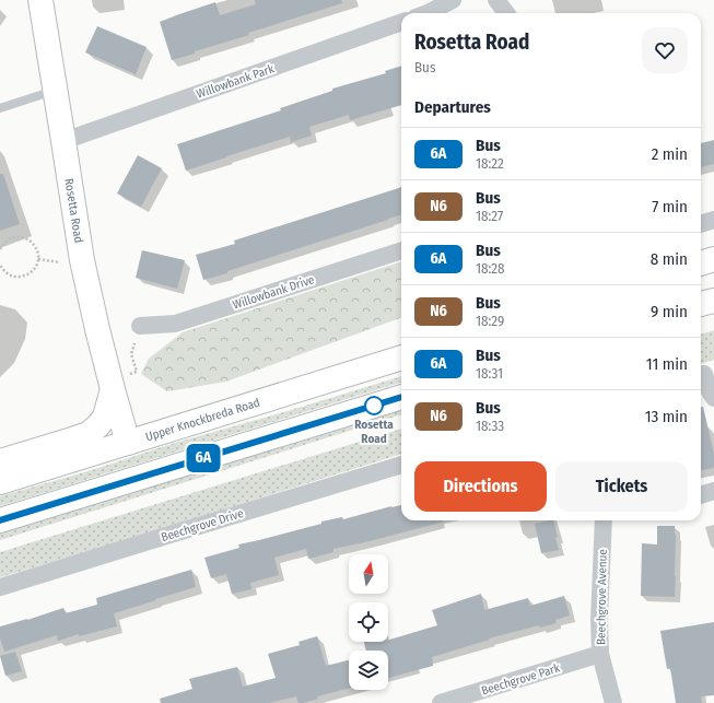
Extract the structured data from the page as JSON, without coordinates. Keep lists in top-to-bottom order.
{
  "streets": {
    "main road": ["Rosetta Road", "Upper Knockbreda Road"],
    "street": [
      "Willowbank Park",
      "Willowbank Drive",
      "Beechgrove Drive",
      "Beechgrove Avenue",
      "Beechgrove Park"
    ]
  },
  "crossings": [
    ["Willowbank Park", "Rosetta Road"],
    ["Rosetta Road", "Upper Knockbreda Road"],
    ["Beechgrove Avenue", "Beechgrove Park"]
  ],
  "places": ["Rosetta Road"],
  "lines": ["bus line 6A"],
  "north": "top",
  "page": {
    "on_map": "6A",
    "heading": [
      ["Rosetta Road", "Bus"],
      "Departures"
    ],
    "list": [
      {
        "mark": "6A",
        "name": "Bus",
        "note": "18:22",
        "value": "2 min"
      },
      {
        "mark": "N6",
        "name": "Bus",
        "note": "18:27",
        "value": "7 min"
      },
      {
        "mark": "6A",
        "name": "Bus",
        "note": "18:28",
        "value": "8 min"
      },
      {
        "mark": "N6",
        "name": "Bus",
        "note": "18:29",
        "value": "9 min"
      },
      {
        "mark": "6A",
        "name": "Bus",
        "note": "18:31",
        "value": "11 min"
      },
      {
        "mark": "N6",
        "name": "Bus",
        "note": "18:33",
        "value": "13 min"
      }
    ],
    "buttons": ["Directions", "Tickets"]
  }
}
